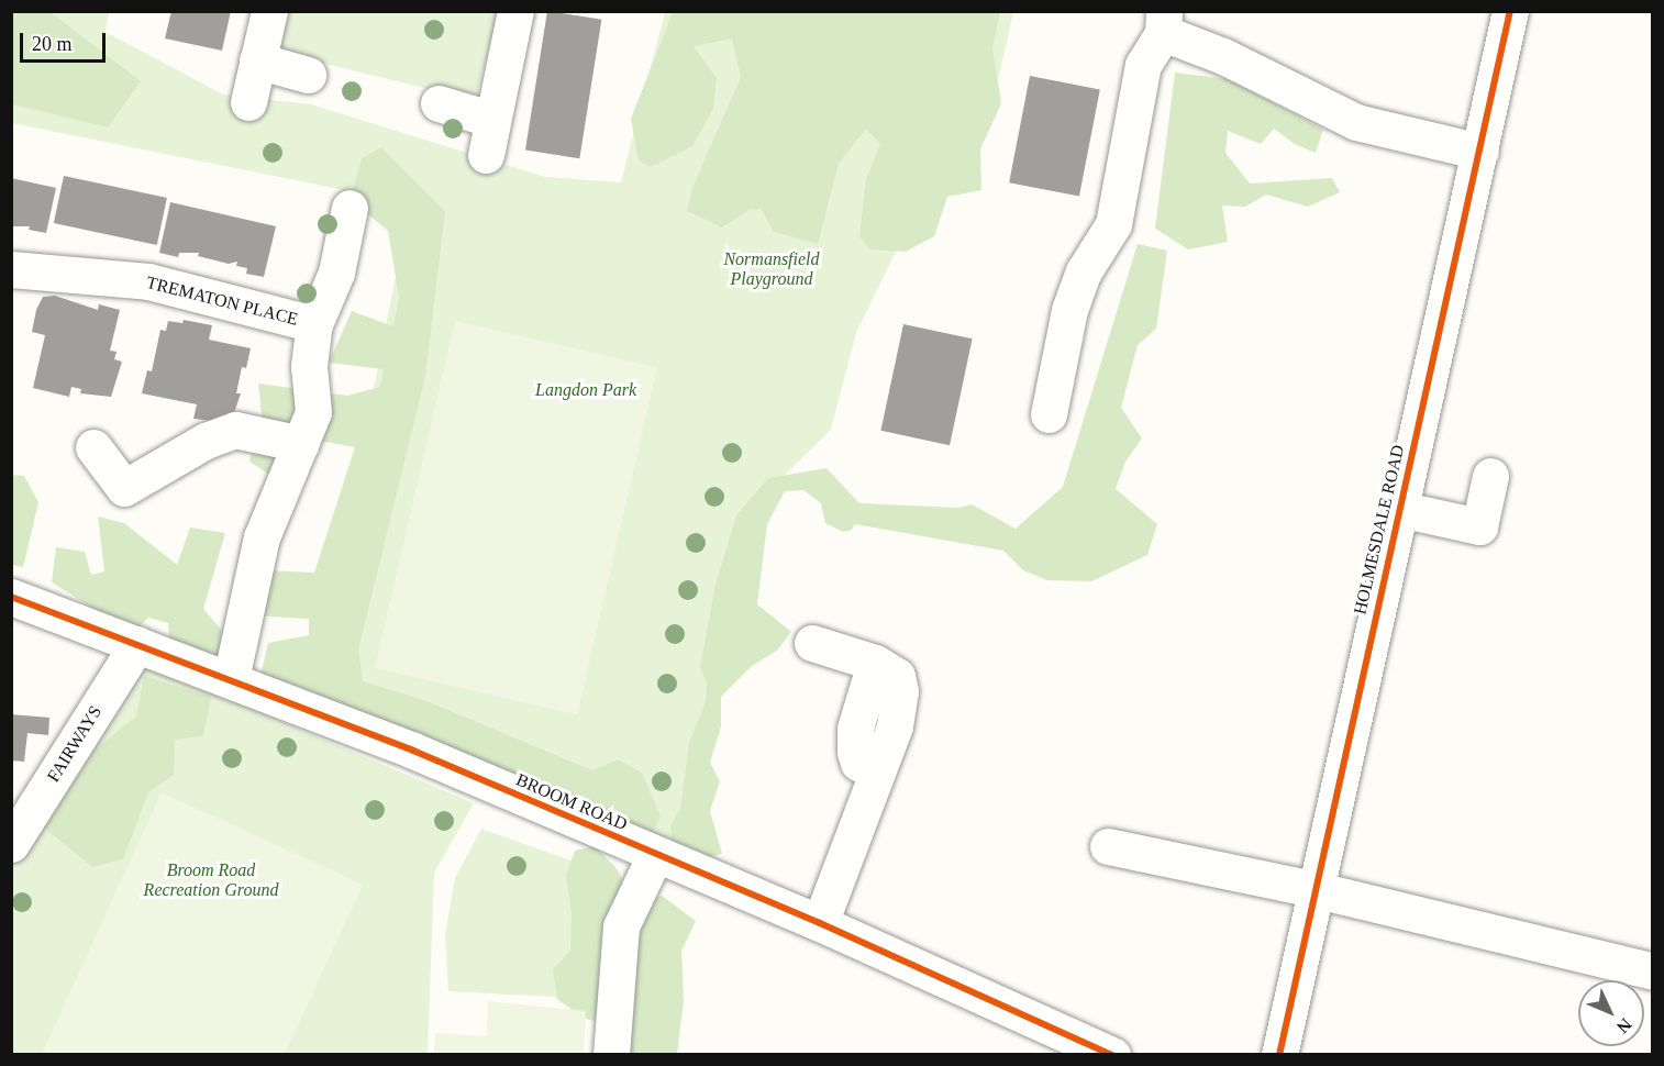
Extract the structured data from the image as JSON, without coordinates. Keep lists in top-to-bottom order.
{
  "streets": {
    "street": [
      "TREMATON PLACE",
      "HOLMESDALE ROAD",
      "FAIRWAYS",
      "BROOM ROAD"
    ]
  },
  "crossings": [
    ["TREMATON PLACE", "BROOM ROAD"],
    ["FAIRWAYS", "BROOM ROAD"]
  ],
  "parks": ["Normansfield Playground", "Langdon Park", "Broom Road Recreation Ground"],
  "scale_bar": "20 m",
  "north": "bottom right"
}
